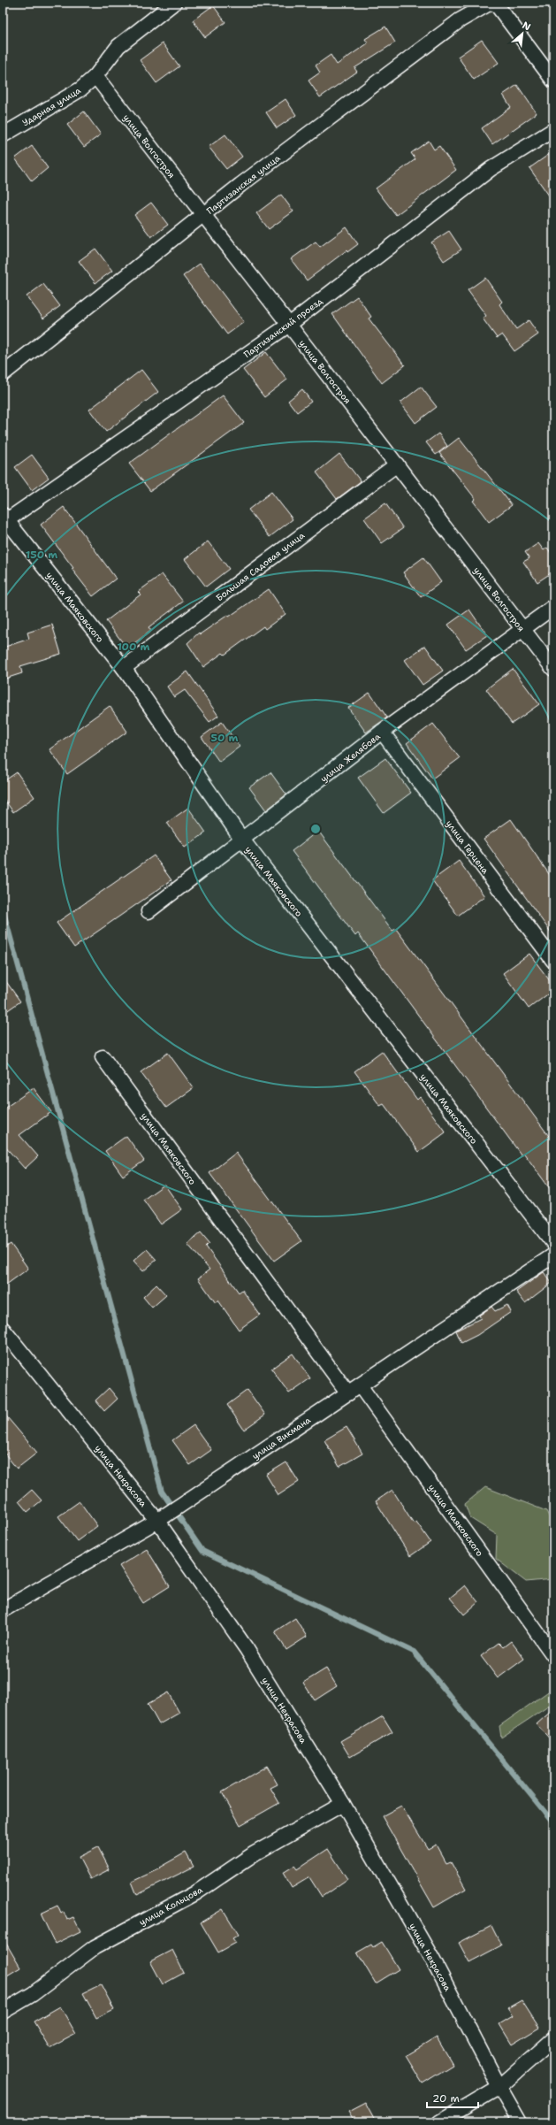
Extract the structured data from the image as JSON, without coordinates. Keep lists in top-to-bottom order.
{
  "streets": {
    "street": [
      "Ударная улица",
      "улица Волгостроя",
      "Партизанская улица",
      "Партизанский проезд",
      "Большая Садовая улица",
      "улица Маяковского",
      "улица Желябова",
      "улица Герцена",
      "улица Викмана",
      "улица Некрасова",
      "улица Кольцова"
    ]
  },
  "crossings": [
    ["Ударная улица", "улица Волгостроя"],
    ["улица Волгостроя", "Партизанская улица"],
    ["улица Волгостроя", "Партизанский проезд"],
    ["улица Волгостроя", "Большая Садовая улица"],
    ["улица Волгостроя", "улица Желябова"],
    ["Партизанский проезд", "улица Маяковского"],
    ["Большая Садовая улица", "улица Маяковского"],
    ["улица Маяковского", "улица Желябова"],
    ["улица Маяковского", "улица Викмана"],
    ["улица Желябова", "улица Герцена"],
    ["улица Викмана", "улица Некрасова"],
    ["улица Некрасова", "улица Кольцова"]
  ],
  "scale_bar": "20 m",
  "north": "top right",
  "rings": ["150 m", "100 m", "50 m"]
}
